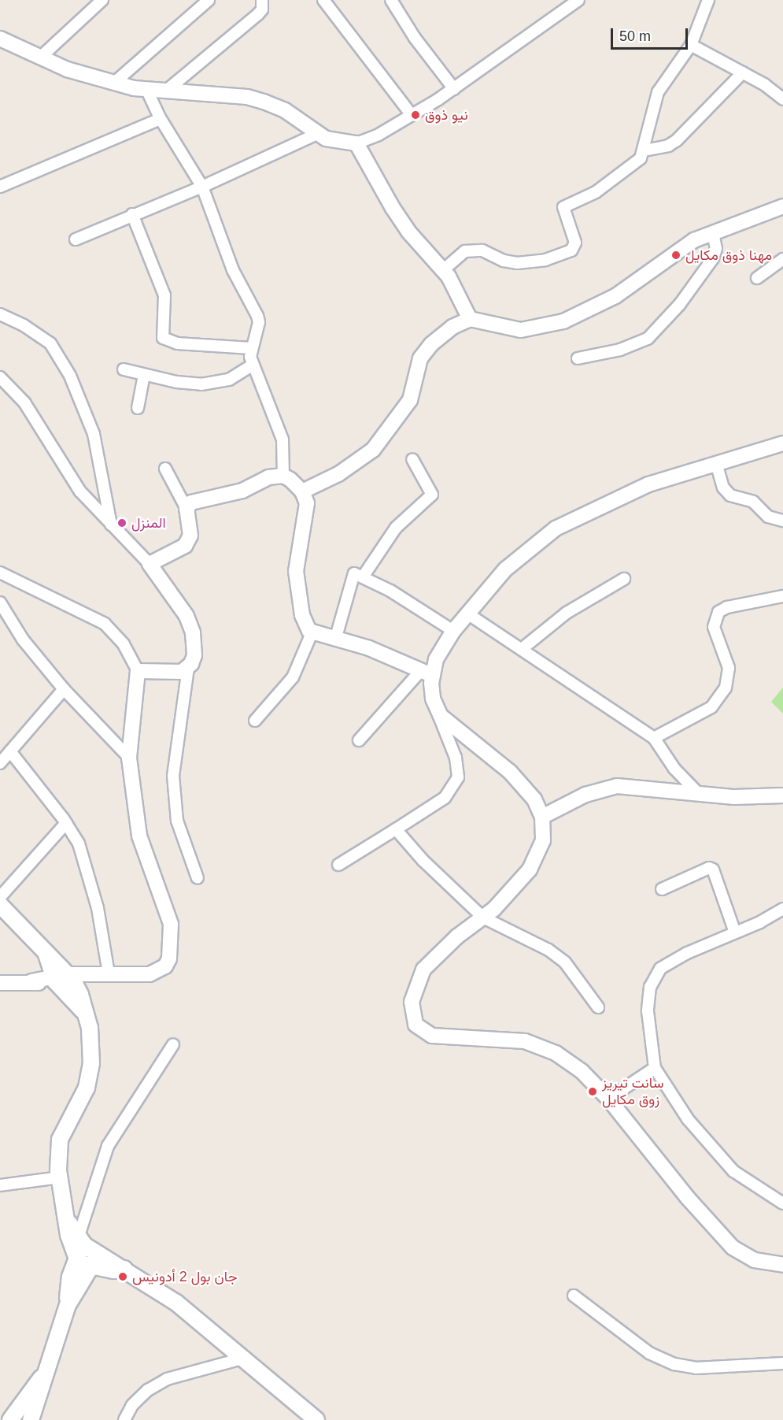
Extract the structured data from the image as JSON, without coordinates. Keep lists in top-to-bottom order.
{
  "places": [
    "نيو ذوق",
    "مهنا ذوق مكايل",
    "المنزل",
    "سانت تيريز زوق مكايل",
    "جان بول 2 أدونيس"
  ],
  "scale_bar": "50 m"
}
